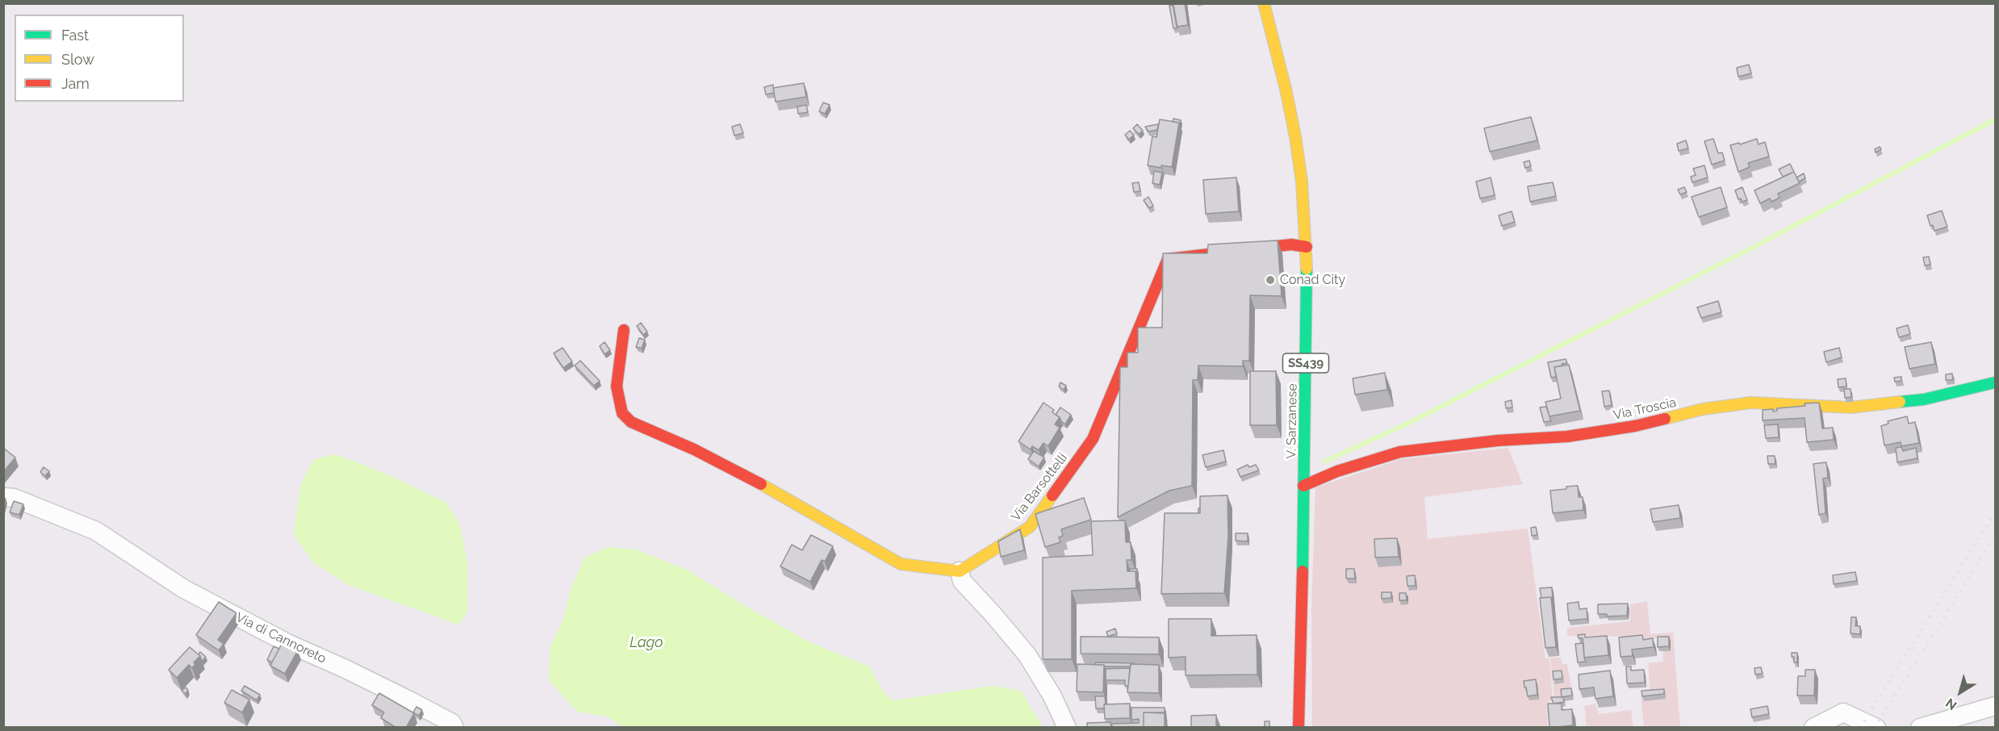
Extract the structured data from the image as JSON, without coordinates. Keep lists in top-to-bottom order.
{
  "streets": {
    "street": [
      "SS439",
      "Via Troscia",
      "V. Sarzanese",
      "Via Barsottelli",
      "Via di Cannoreto"
    ]
  },
  "crossings": [
    ["Via Troscia", "V. Sarzanese"],
    ["V. Sarzanese", "Via Barsottelli"]
  ],
  "water": ["Lago"],
  "places": ["Conad City"],
  "legend": ["Fast", "Slow", "Jam"],
  "north": "bottom left"
}
